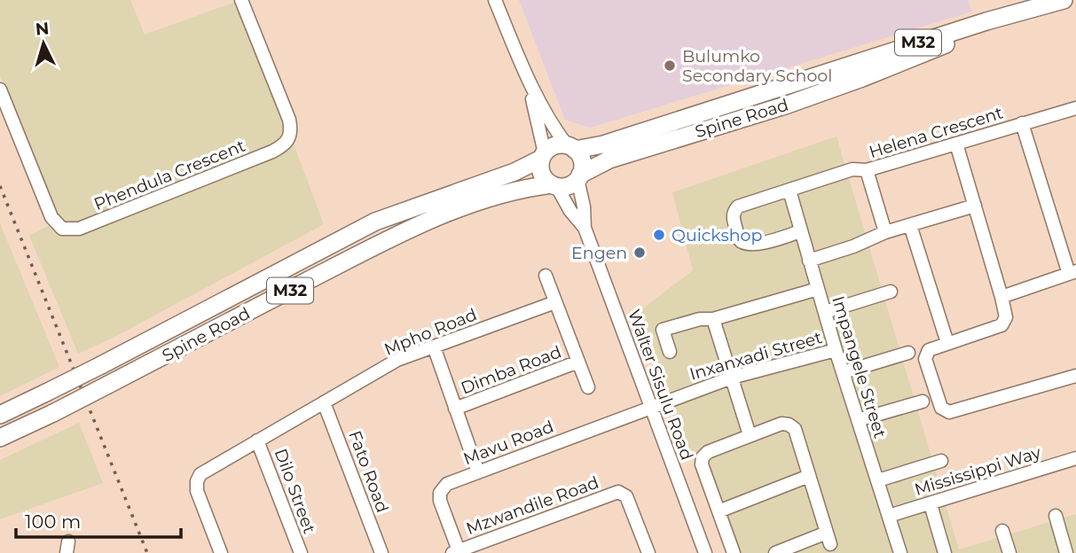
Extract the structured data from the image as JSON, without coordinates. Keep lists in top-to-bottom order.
{
  "streets": {
    "main road": ["M32", "Spine Road"],
    "street": [
      "Helena Crescent",
      "Phendula Crescent",
      "Mpho Road",
      "Inxanxadi Street",
      "Impangele Street",
      "Dimba Road",
      "Walter Sisulu Road",
      "Mavu Road",
      "Mississippi Way",
      "Fato Road",
      "Dilo Street",
      "Mzwandile Road"
    ]
  },
  "crossings": [
    ["Spine Road", "Walter Sisulu Road"],
    ["Mpho Road", "Fato Road"],
    ["Mpho Road", "Dilo Street"],
    ["Inxanxadi Street", "Impangele Street"],
    ["Inxanxadi Street", "Walter Sisulu Road"],
    ["Inxanxadi Street", "Mavu Road"],
    ["Impangele Street", "Mississippi Way"],
    ["Walter Sisulu Road", "Mavu Road"],
    ["Mavu Road", "Mzwandile Road"]
  ],
  "places": ["Bulumko Secondary School", "Quickshop", "Engen"],
  "scale_bar": "100 m",
  "north": "top"
}
